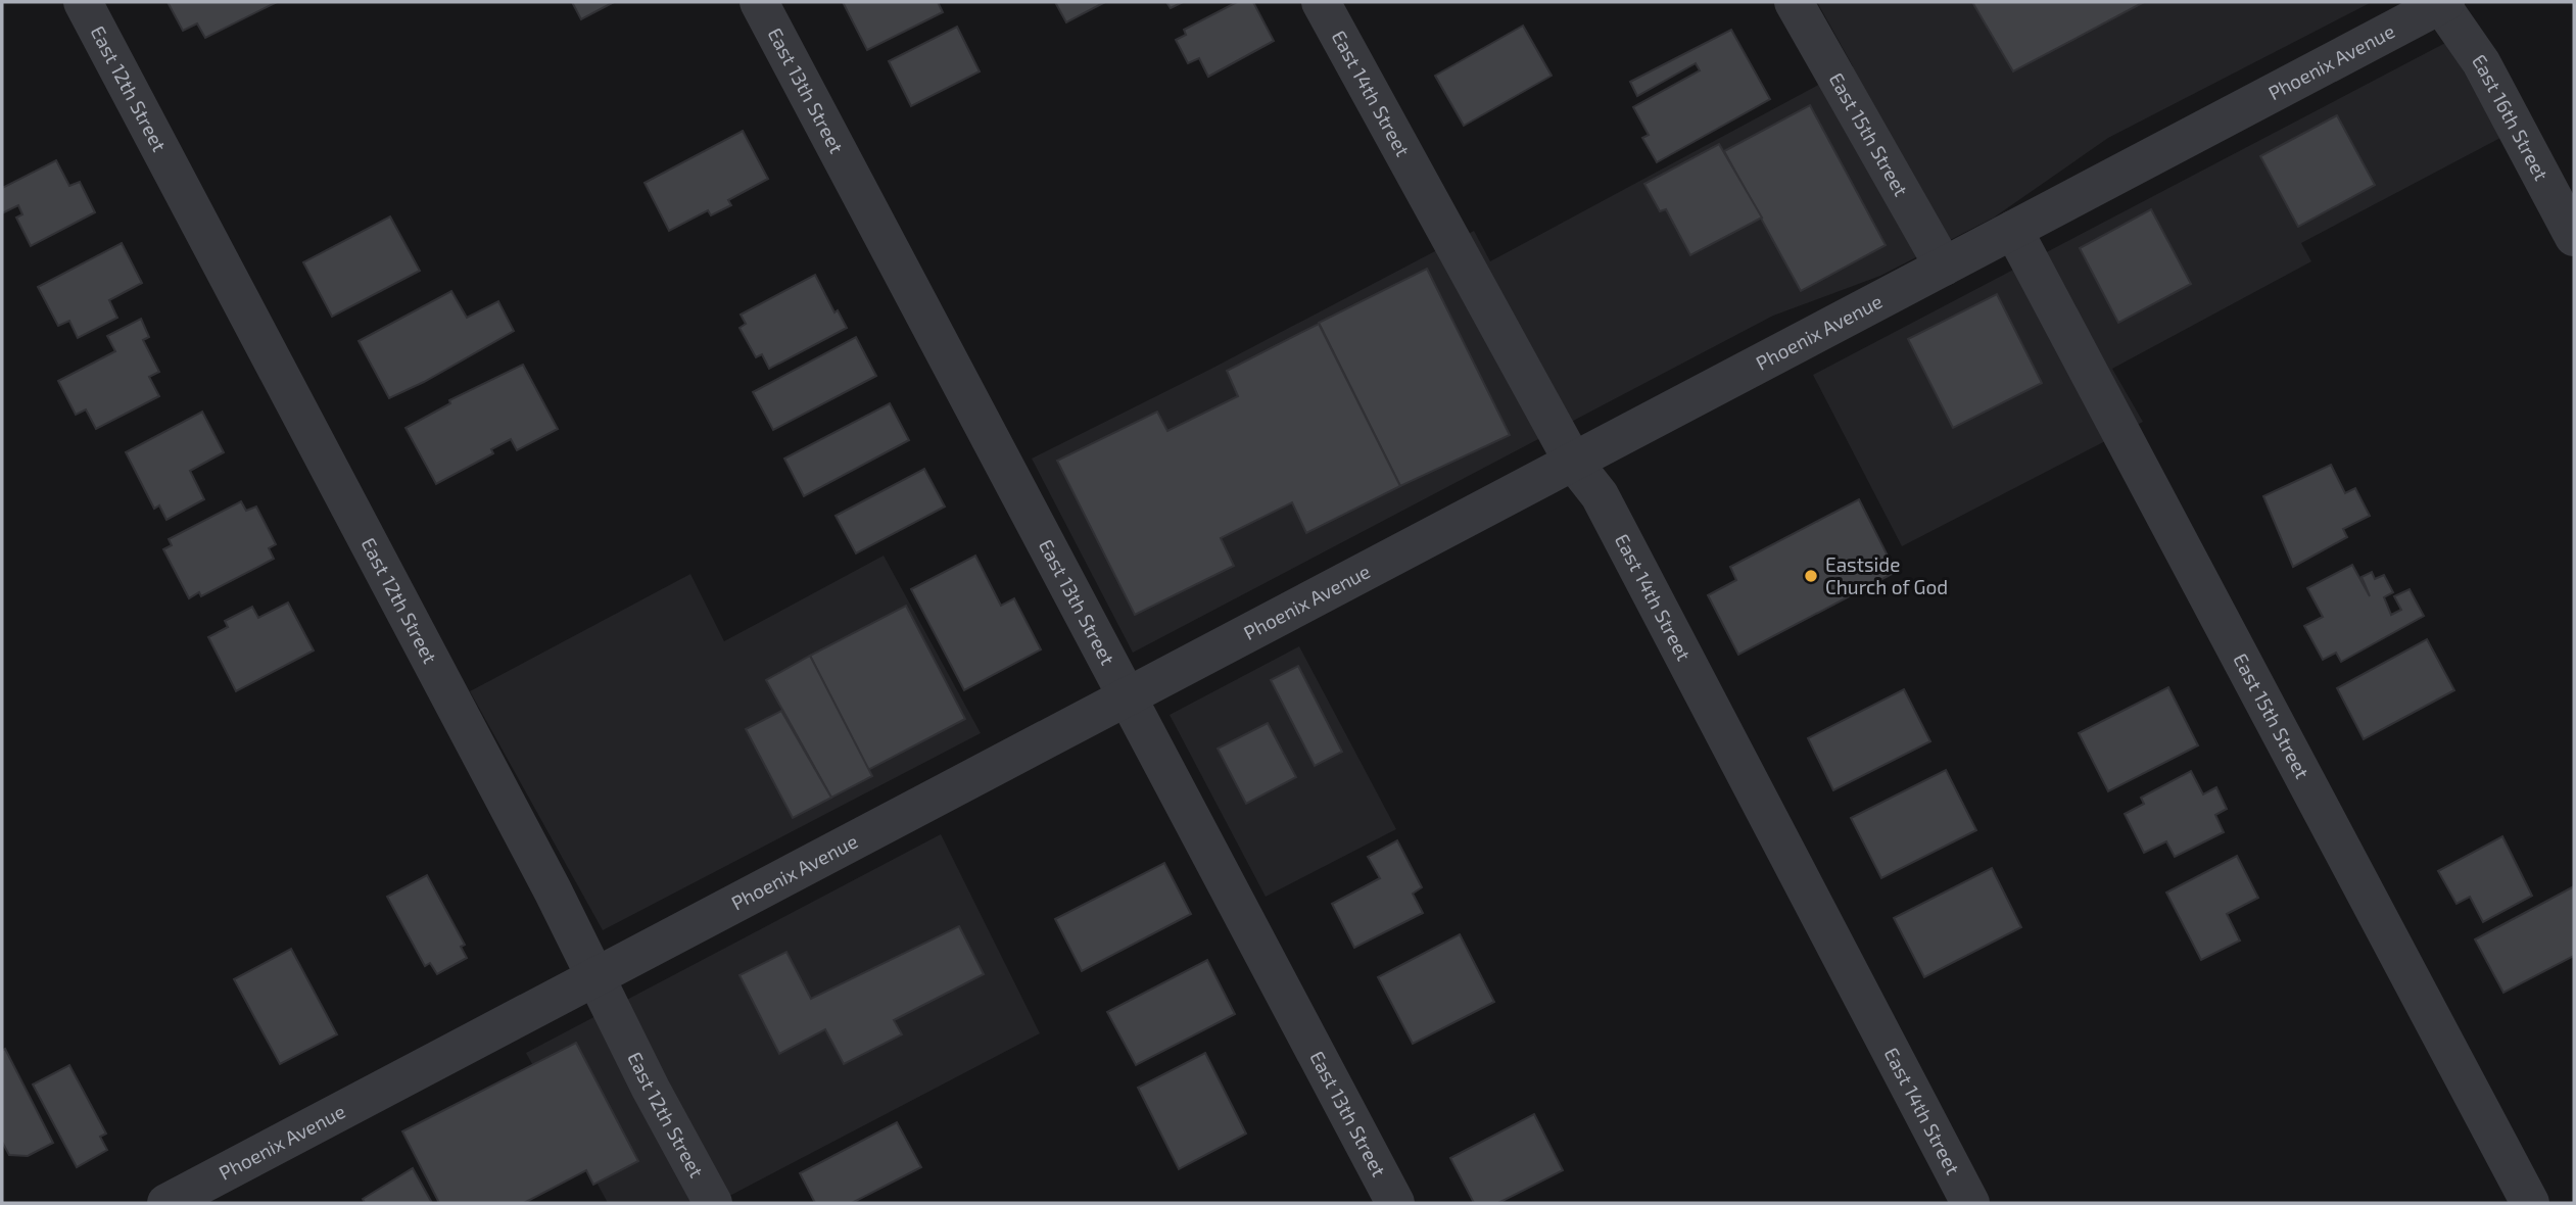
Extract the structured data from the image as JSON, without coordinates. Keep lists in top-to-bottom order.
{
  "streets": {
    "street": [
      "Phoenix Avenue",
      "East 12th Street",
      "East 13th Street",
      "East 14th Street",
      "East 16th Street",
      "East 15th Street"
    ]
  },
  "crossings": [
    ["Phoenix Avenue", "East 12th Street"],
    ["Phoenix Avenue", "East 13th Street"],
    ["Phoenix Avenue", "East 14th Street"],
    ["Phoenix Avenue", "East 16th Street"],
    ["Phoenix Avenue", "East 15th Street"]
  ],
  "places": ["Eastside Church of God"]
}
